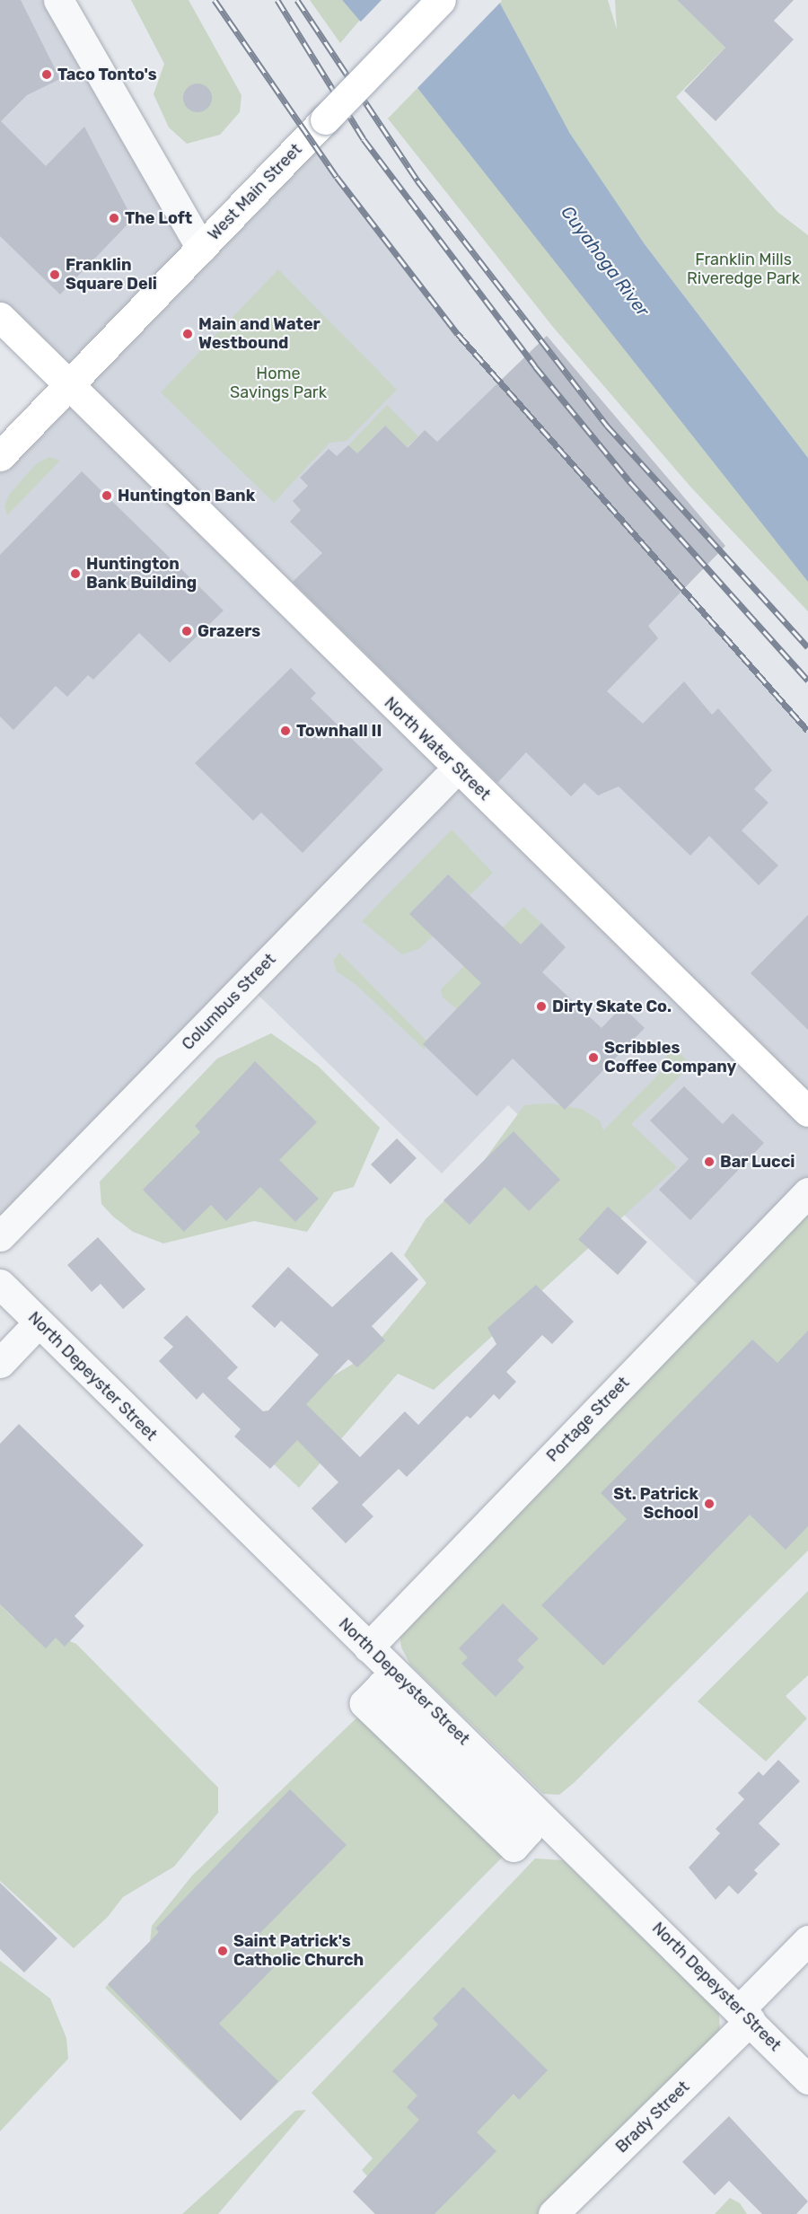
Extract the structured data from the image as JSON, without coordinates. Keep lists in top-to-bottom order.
{
  "streets": {
    "main road": ["West Main Street", "North Water Street"],
    "street": [
      "Columbus Street",
      "North Depeyster Street",
      "Portage Street",
      "Brady Street"
    ]
  },
  "crossings": [
    ["West Main Street", "North Water Street"],
    ["North Water Street", "Columbus Street"],
    ["North Depeyster Street", "Portage Street"],
    ["North Depeyster Street", "Brady Street"]
  ],
  "water": ["Cuyahoga River"],
  "parks": ["Franklin Mills Riveredge Park", "Home Savings Park"],
  "places": [
    "Taco Tonto's",
    "The Loft",
    "Franklin Square Deli",
    "Main and Water Westbound",
    "Huntington Bank",
    "Huntington Bank Building",
    "Grazers",
    "Townhall II",
    "Dirty Skate Co.",
    "Scribbles Coffee Company",
    "Bar Lucci",
    "St. Patrick School",
    "Saint Patrick's Catholic Church"
  ]
}
